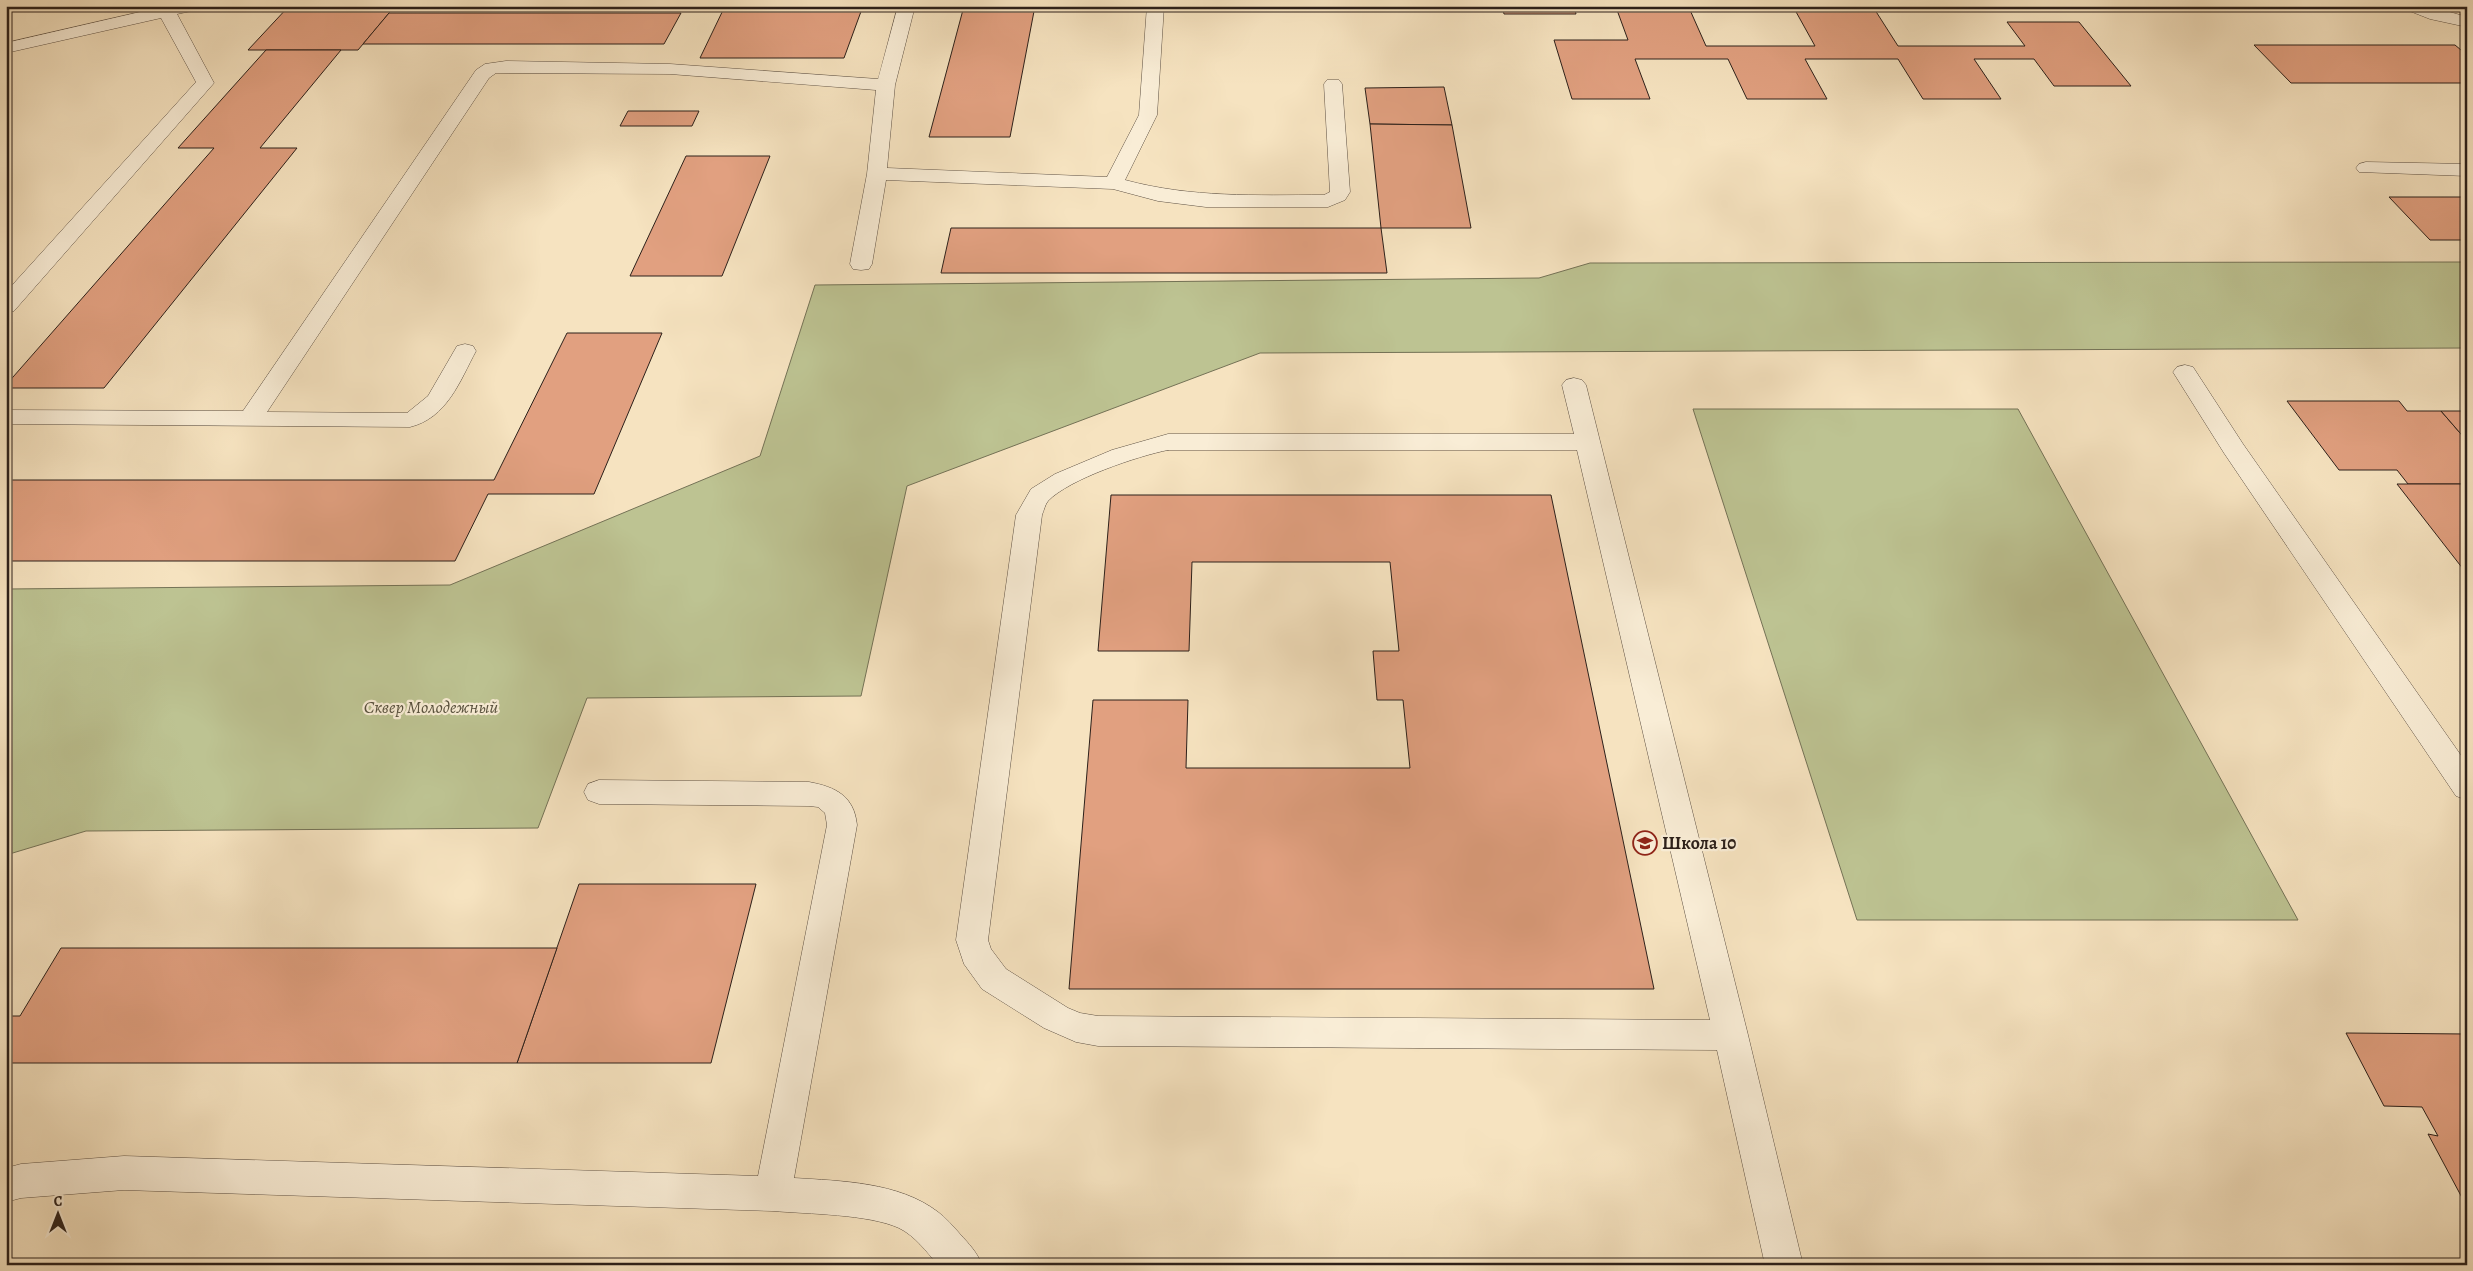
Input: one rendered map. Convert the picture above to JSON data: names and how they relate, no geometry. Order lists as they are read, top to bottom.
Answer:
{
  "parks": ["Сквер Молодежный"],
  "places": {
    "school or university": ["Школа 10"]
  },
  "north": "top"
}
